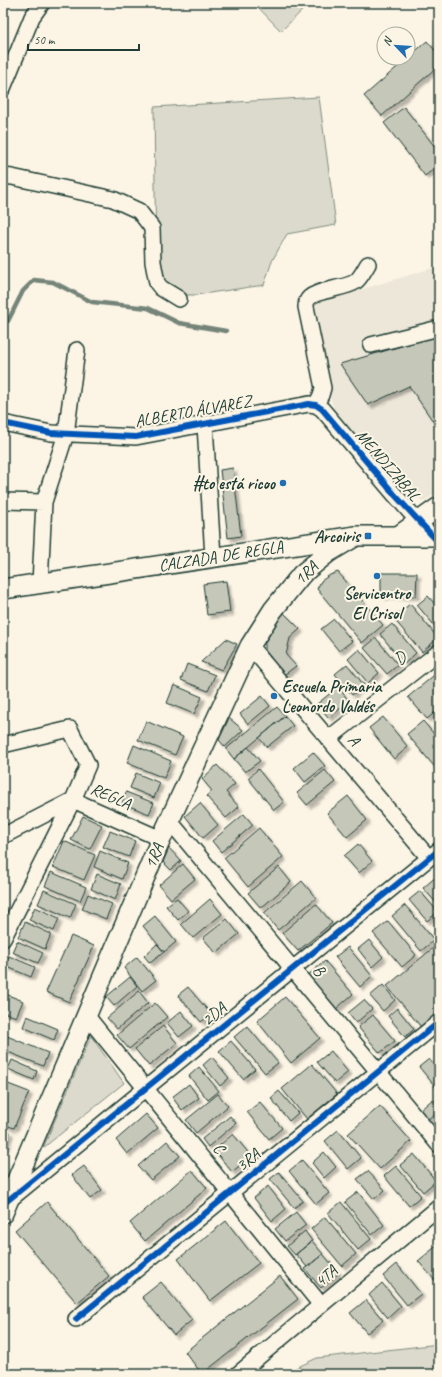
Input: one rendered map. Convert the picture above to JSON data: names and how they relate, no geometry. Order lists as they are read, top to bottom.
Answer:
{
  "streets": {
    "main road": ["CALZADA DE REGLA", "1RA"],
    "street": [
      "ALBERTO ÁLVAREZ",
      "MENDIZABAL",
      "D",
      "A",
      "REGLA",
      "B",
      "2DA",
      "C",
      "3RA",
      "4TA"
    ]
  },
  "crossings": [
    ["ALBERTO ÁLVAREZ", "MENDIZABAL"],
    ["MENDIZABAL", "CALZADA DE REGLA"],
    ["CALZADA DE REGLA", "1RA"],
    ["1RA", "A"],
    ["1RA", "REGLA"],
    ["1RA", "B"],
    ["1RA", "2DA"],
    ["1RA", "C"],
    ["D", "A"],
    ["A", "2DA"],
    ["B", "2DA"],
    ["B", "3RA"],
    ["2DA", "C"],
    ["C", "3RA"],
    ["C", "4TA"]
  ],
  "places": {
    "other": ["#to está ricoo", "Servicentro El Crisol", "Escuela Primaria Leonordo Valdés"],
    "transit": ["Arcoiris"]
  },
  "scale_bar": "50 m",
  "north": "top left"
}
